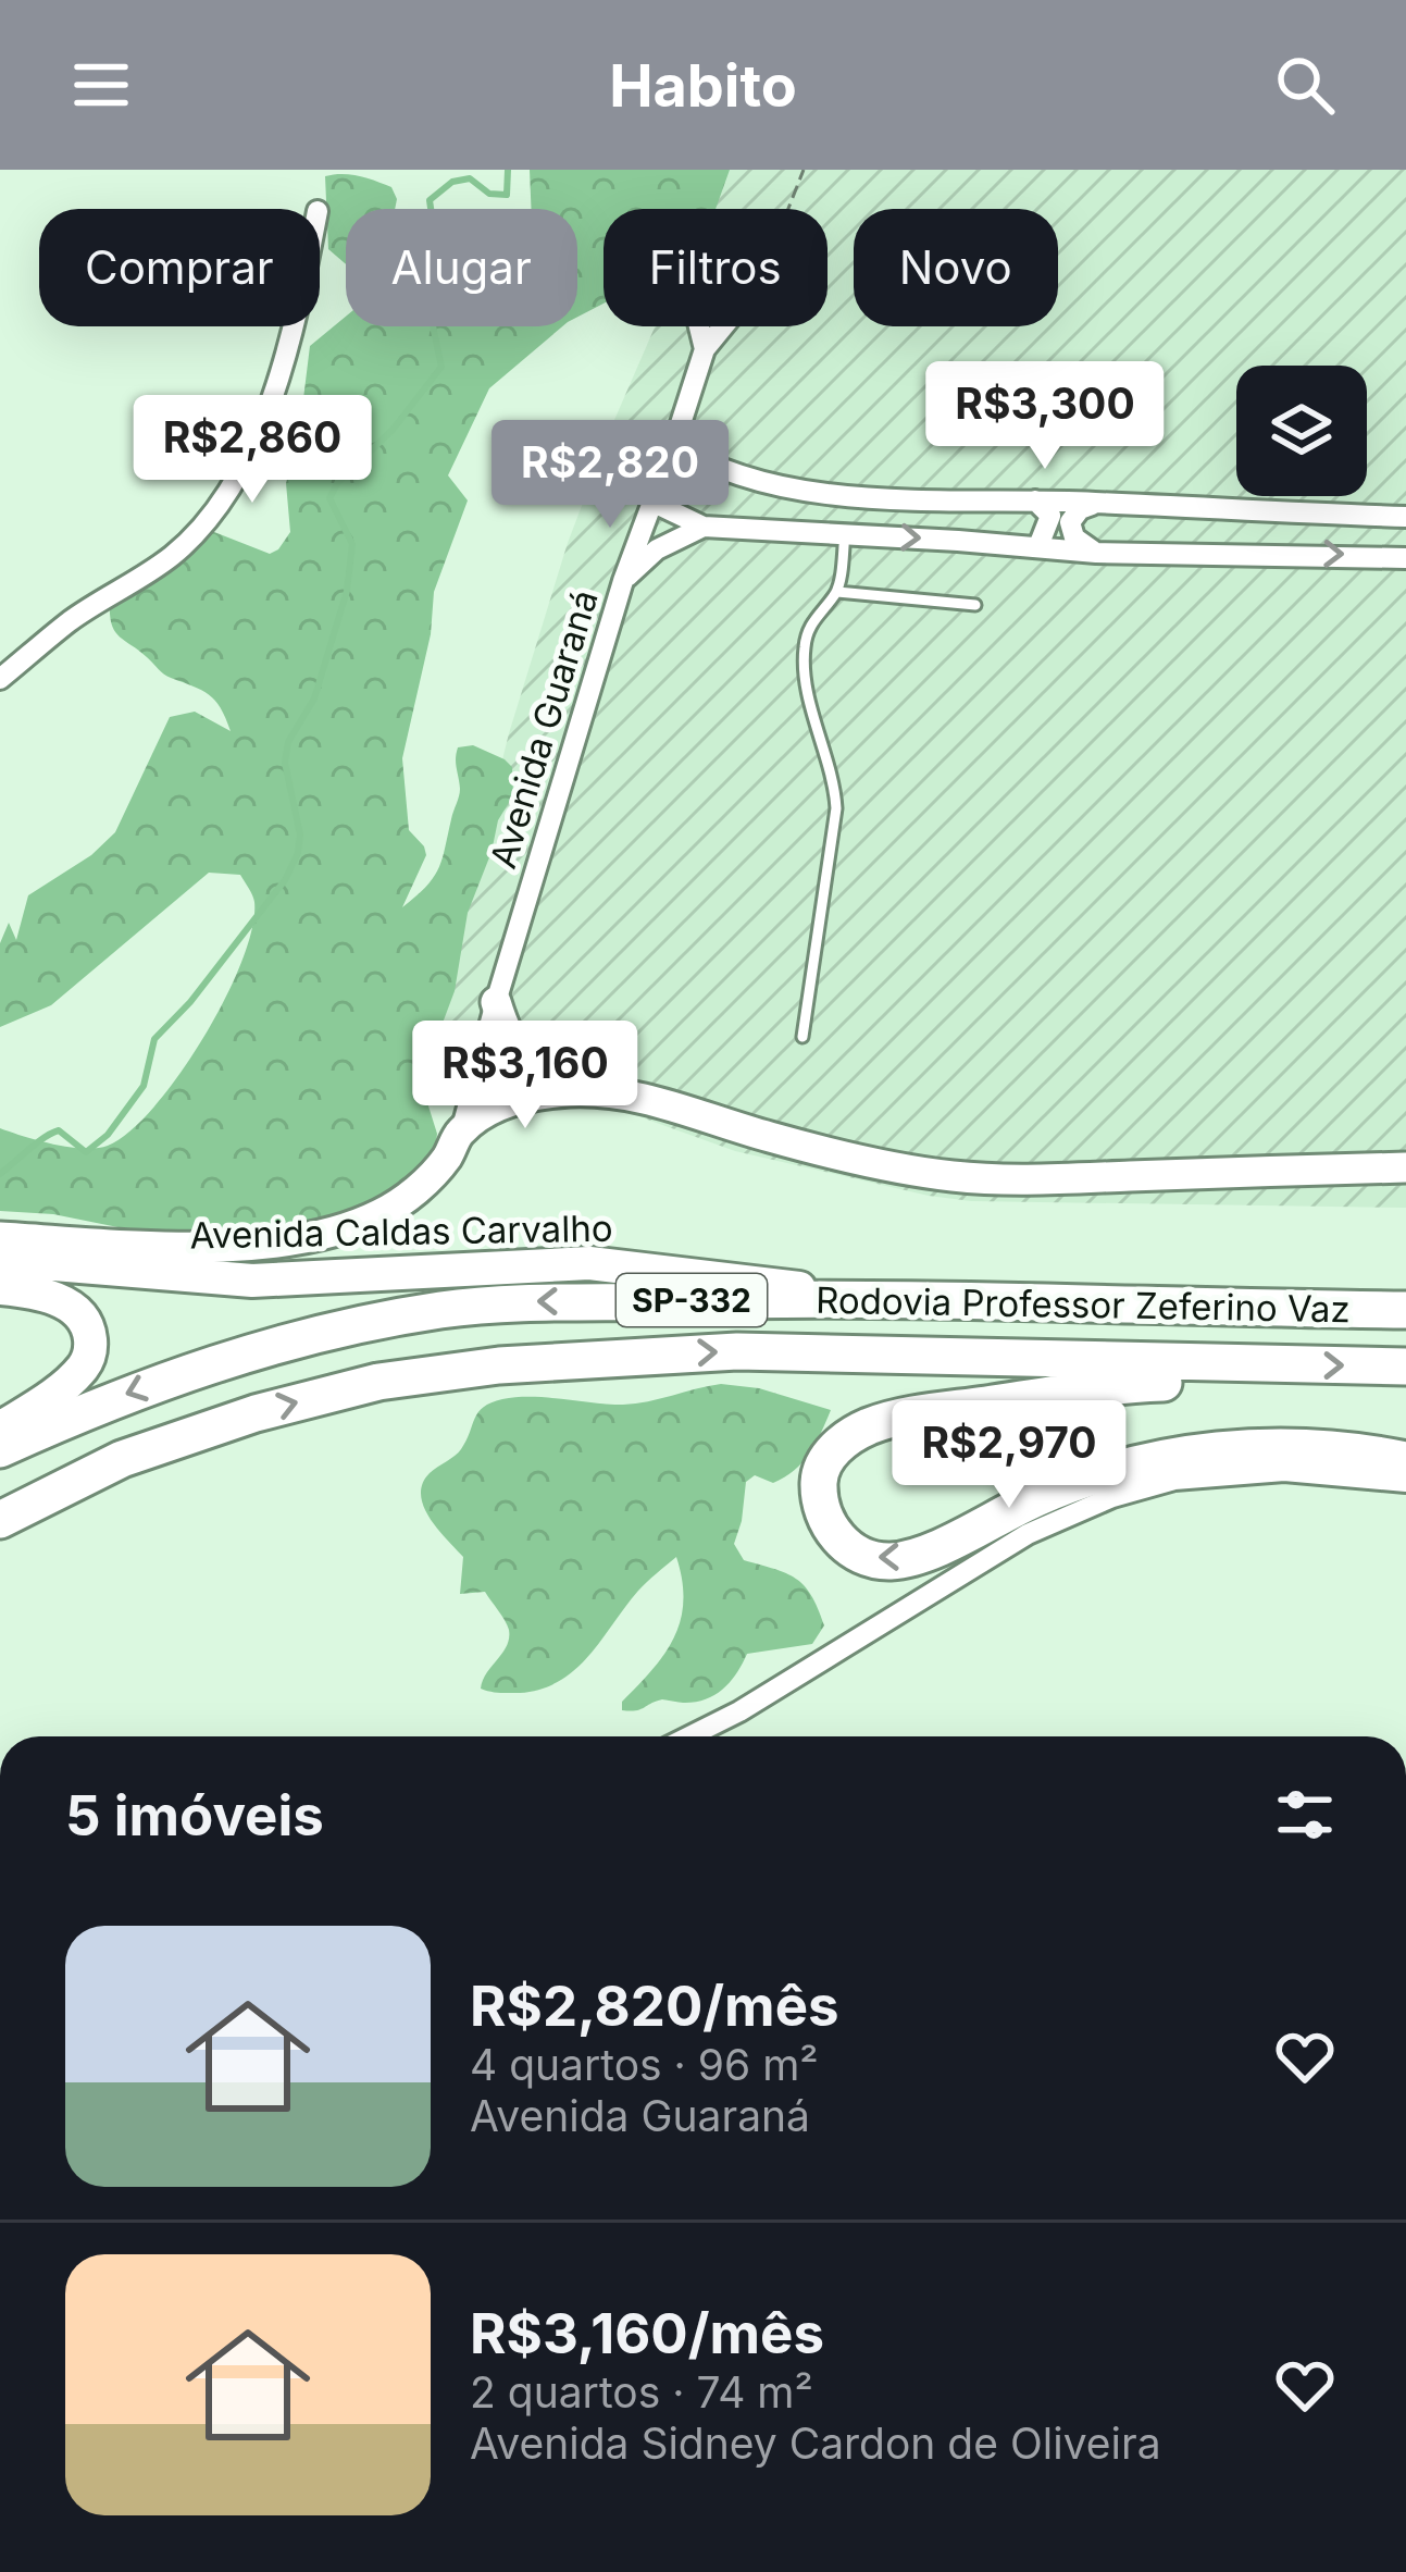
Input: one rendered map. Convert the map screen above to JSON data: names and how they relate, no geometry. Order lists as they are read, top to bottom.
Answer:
{
  "streets": {
    "highway": ["SP-332", "Rodovia Professor Zeferino Vaz"],
    "main road": ["Avenida Caldas Carvalho"],
    "street": ["Avenida Guaraná"]
  },
  "crossings": [
    ["Avenida Guaraná", "Avenida Caldas Carvalho"],
    ["Avenida Caldas Carvalho", "Rodovia Professor Zeferino Vaz"]
  ],
  "page": {
    "header": "Habito",
    "chip": [
      "Comprar",
      "Alugar",
      "Filtros",
      "Novo"
    ],
    "price": [
      "R$3,300",
      "R$2,860",
      "R$2,820",
      "R$3,160",
      "R$2,970"
    ],
    "heading": "5 imóveis",
    "list": [
      {
        "name": "R$2,820/mês",
        "note": "4 quartos · 96 m² · Avenida Guaraná"
      },
      {
        "name": "R$3,160/mês",
        "note": "2 quartos · 74 m² · Avenida Sidney Cardon de Oliveira"
      }
    ]
  }
}
